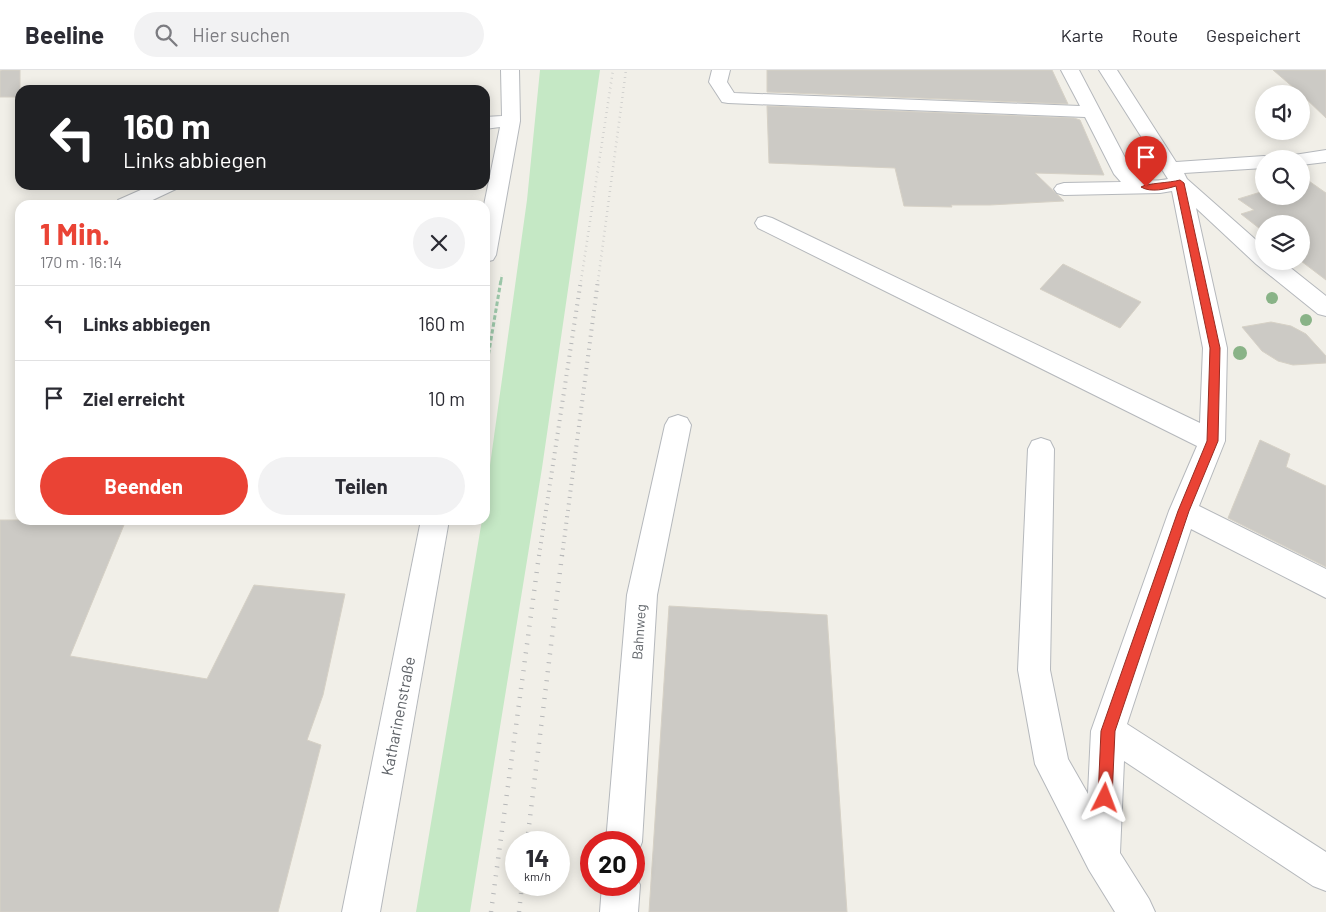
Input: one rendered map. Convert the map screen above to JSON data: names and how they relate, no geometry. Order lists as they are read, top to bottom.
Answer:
{
  "streets": {
    "street": ["Bahnweg", "Katharinenstraße"]
  },
  "page": {
    "header": "Beeline",
    "search": "Hier suchen",
    "nav": ["Karte", "Route", "Gespeichert"],
    "turn": ["160 m", "Links abbiegen"],
    "heading": ["1 Min.", "170 m · 16:14"],
    "list": [
      {
        "name": "Links abbiegen",
        "value": "160 m"
      },
      {
        "name": "Ziel erreicht",
        "value": "10 m"
      }
    ],
    "buttons": ["Beenden", "Teilen"],
    "speed": "14 km/h",
    "limit": "20"
  }
}
